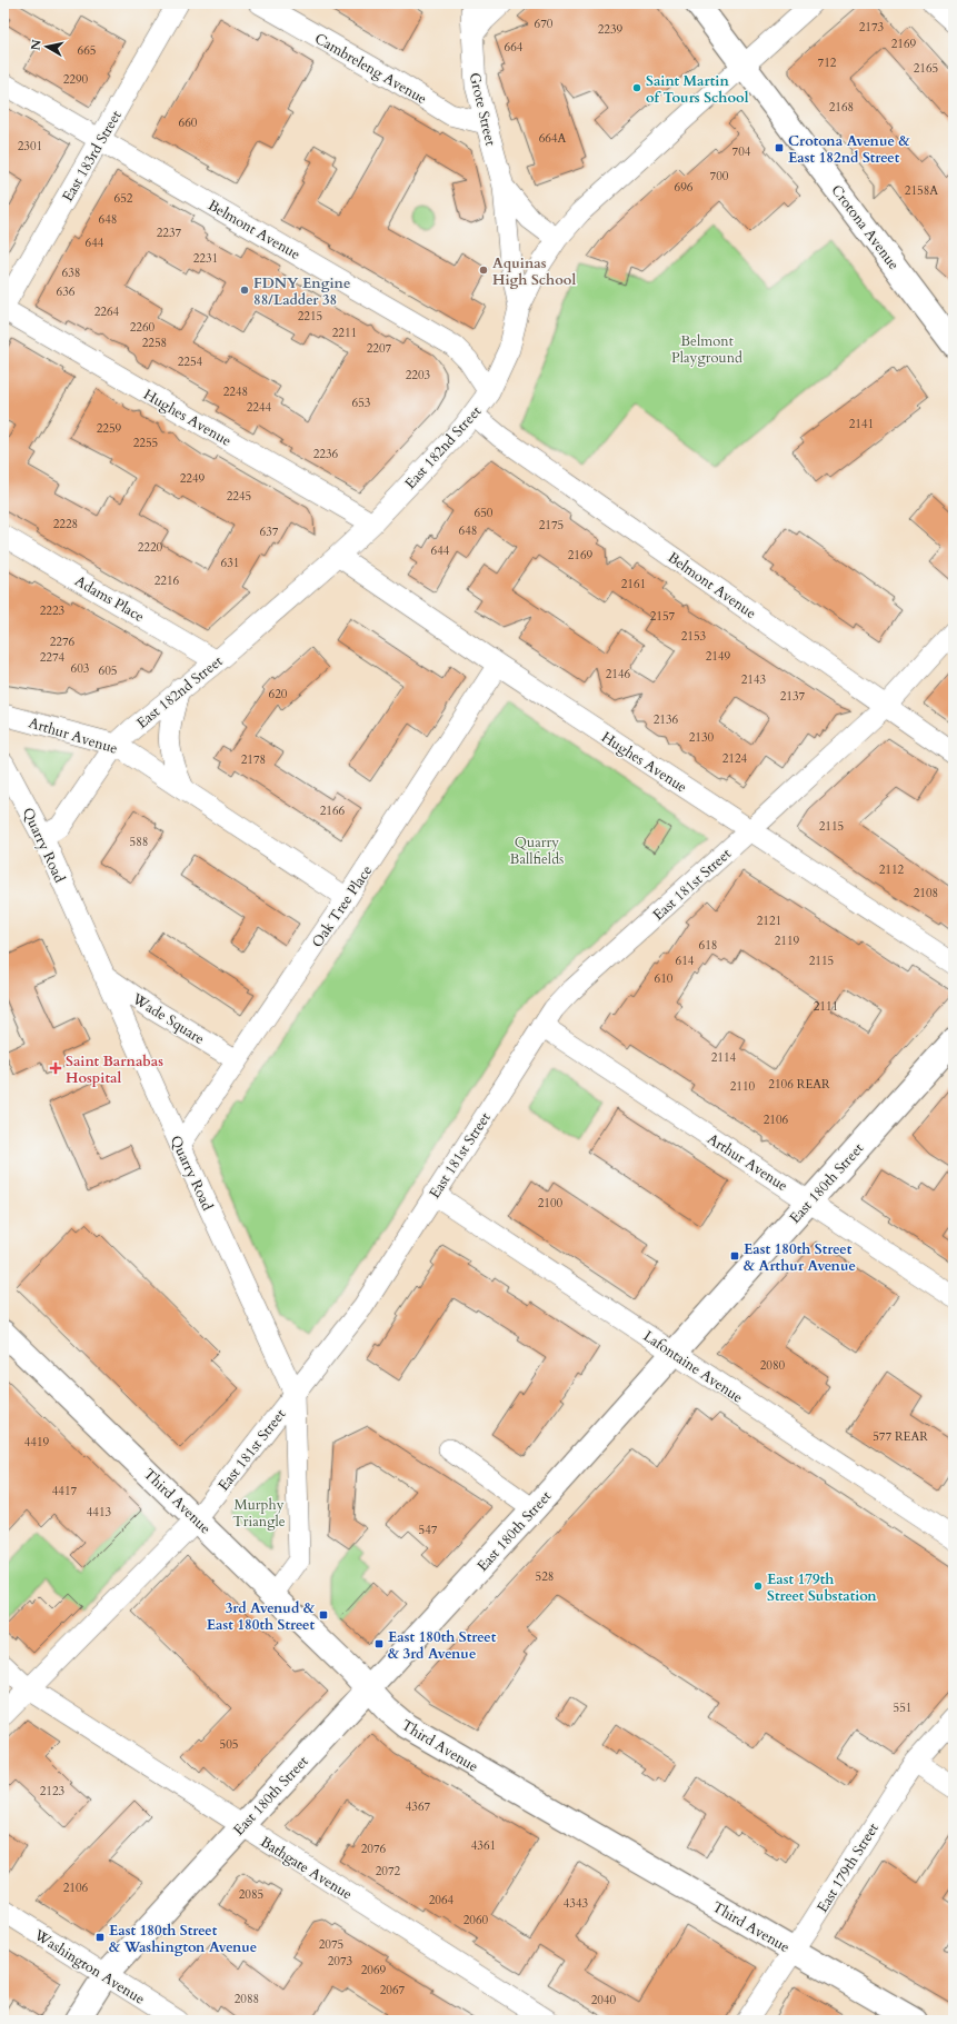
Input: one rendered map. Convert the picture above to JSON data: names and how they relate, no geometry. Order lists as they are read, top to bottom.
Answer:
{
  "streets": {
    "main road": ["Crotona Avenue", "East 180th Street", "Third Avenue"],
    "street": [
      "Cambreleng Avenue",
      "Grote Street",
      "East 183rd Street",
      "Belmont Avenue",
      "Hughes Avenue",
      "East 182nd Street",
      "Adams Place",
      "Arthur Avenue",
      "Quarry Road",
      "East 181st Street",
      "Oak Tree Place",
      "Wade Square",
      "Lafontaine Avenue",
      "Bathgate Avenue",
      "East 179th Street",
      "Washington Avenue"
    ]
  },
  "crossings": [
    ["Cambreleng Avenue", "Grote Street"],
    ["Grote Street", "East 182nd Street"],
    ["East 183rd Street", "Belmont Avenue"],
    ["East 183rd Street", "Hughes Avenue"],
    ["Crotona Avenue", "East 182nd Street"],
    ["Belmont Avenue", "East 182nd Street"],
    ["Belmont Avenue", "East 181st Street"],
    ["Hughes Avenue", "East 182nd Street"],
    ["Hughes Avenue", "East 181st Street"],
    ["Hughes Avenue", "Oak Tree Place"],
    ["East 182nd Street", "Adams Place"],
    ["East 182nd Street", "Arthur Avenue"],
    ["East 182nd Street", "Quarry Road"],
    ["Arthur Avenue", "East 181st Street"],
    ["Arthur Avenue", "Oak Tree Place"],
    ["Arthur Avenue", "East 180th Street"],
    ["Quarry Road", "East 181st Street"],
    ["Quarry Road", "Oak Tree Place"],
    ["Quarry Road", "Wade Square"],
    ["Quarry Road", "Third Avenue"],
    ["East 181st Street", "Lafontaine Avenue"],
    ["East 181st Street", "Third Avenue"],
    ["East 181st Street", "Bathgate Avenue"],
    ["Oak Tree Place", "Wade Square"],
    ["East 180th Street", "Lafontaine Avenue"],
    ["East 180th Street", "Third Avenue"],
    ["East 180th Street", "Bathgate Avenue"],
    ["East 180th Street", "Washington Avenue"],
    ["Third Avenue", "East 179th Street"]
  ],
  "parks": ["Belmont Playground", "Quarry Ballfields", "Murphy Triangle"],
  "places": {
    "other": [
      "Saint Martin of Tours School",
      "Aquinas High School",
      "FDNY Engine 88/Ladder 38",
      "East 179th Street Substation"
    ],
    "transit": [
      "Crotona Avenue & East 182nd Street",
      "East 180th Street & Arthur Avenue",
      "3rd Avenud & East 180th Street",
      "East 180th Street & 3rd Avenue",
      "East 180th Street & Washington Avenue"
    ],
    "health": ["Saint Barnabas Hospital"]
  },
  "house_numbers": [
    "670",
    "2173",
    "2239",
    "2169",
    "664",
    "665",
    "712",
    "2165",
    "2290",
    "2168",
    "660",
    "664A",
    "2301",
    "704",
    "700",
    "696",
    "2158A",
    "652",
    "648",
    "2237",
    "644",
    "2231",
    "638",
    "636",
    "2264",
    "2215",
    "2260",
    "2211",
    "2258",
    "2207",
    "2254",
    "2203",
    "2248",
    "653",
    "2244",
    "2141",
    "2259",
    "2255",
    "2236",
    "2249",
    "2245",
    "650",
    "2228",
    "2175",
    "648",
    "637",
    "2220",
    "644",
    "2169",
    "631",
    "2216",
    "2161",
    "2223",
    "2157",
    "2153",
    "2276",
    "2149",
    "2274",
    "603",
    "605",
    "2146",
    "2143",
    "620",
    "2137",
    "2136",
    "2130",
    "2124",
    "2178",
    "2166",
    "2115",
    "588",
    "2112",
    "2108",
    "2121",
    "2119",
    "618",
    "614",
    "2115",
    "610",
    "2111",
    "2114",
    "2106 REAR",
    "2110",
    "2106",
    "2100",
    "2080",
    "577 REAR",
    "4419",
    "4417",
    "4413",
    "547",
    "528",
    "551",
    "505",
    "2123",
    "4367",
    "4361",
    "2076",
    "2072",
    "2106",
    "2085",
    "2064",
    "4343",
    "2060",
    "2075",
    "2073",
    "2069",
    "2067",
    "2088",
    "2040"
  ],
  "north": "left"
}
